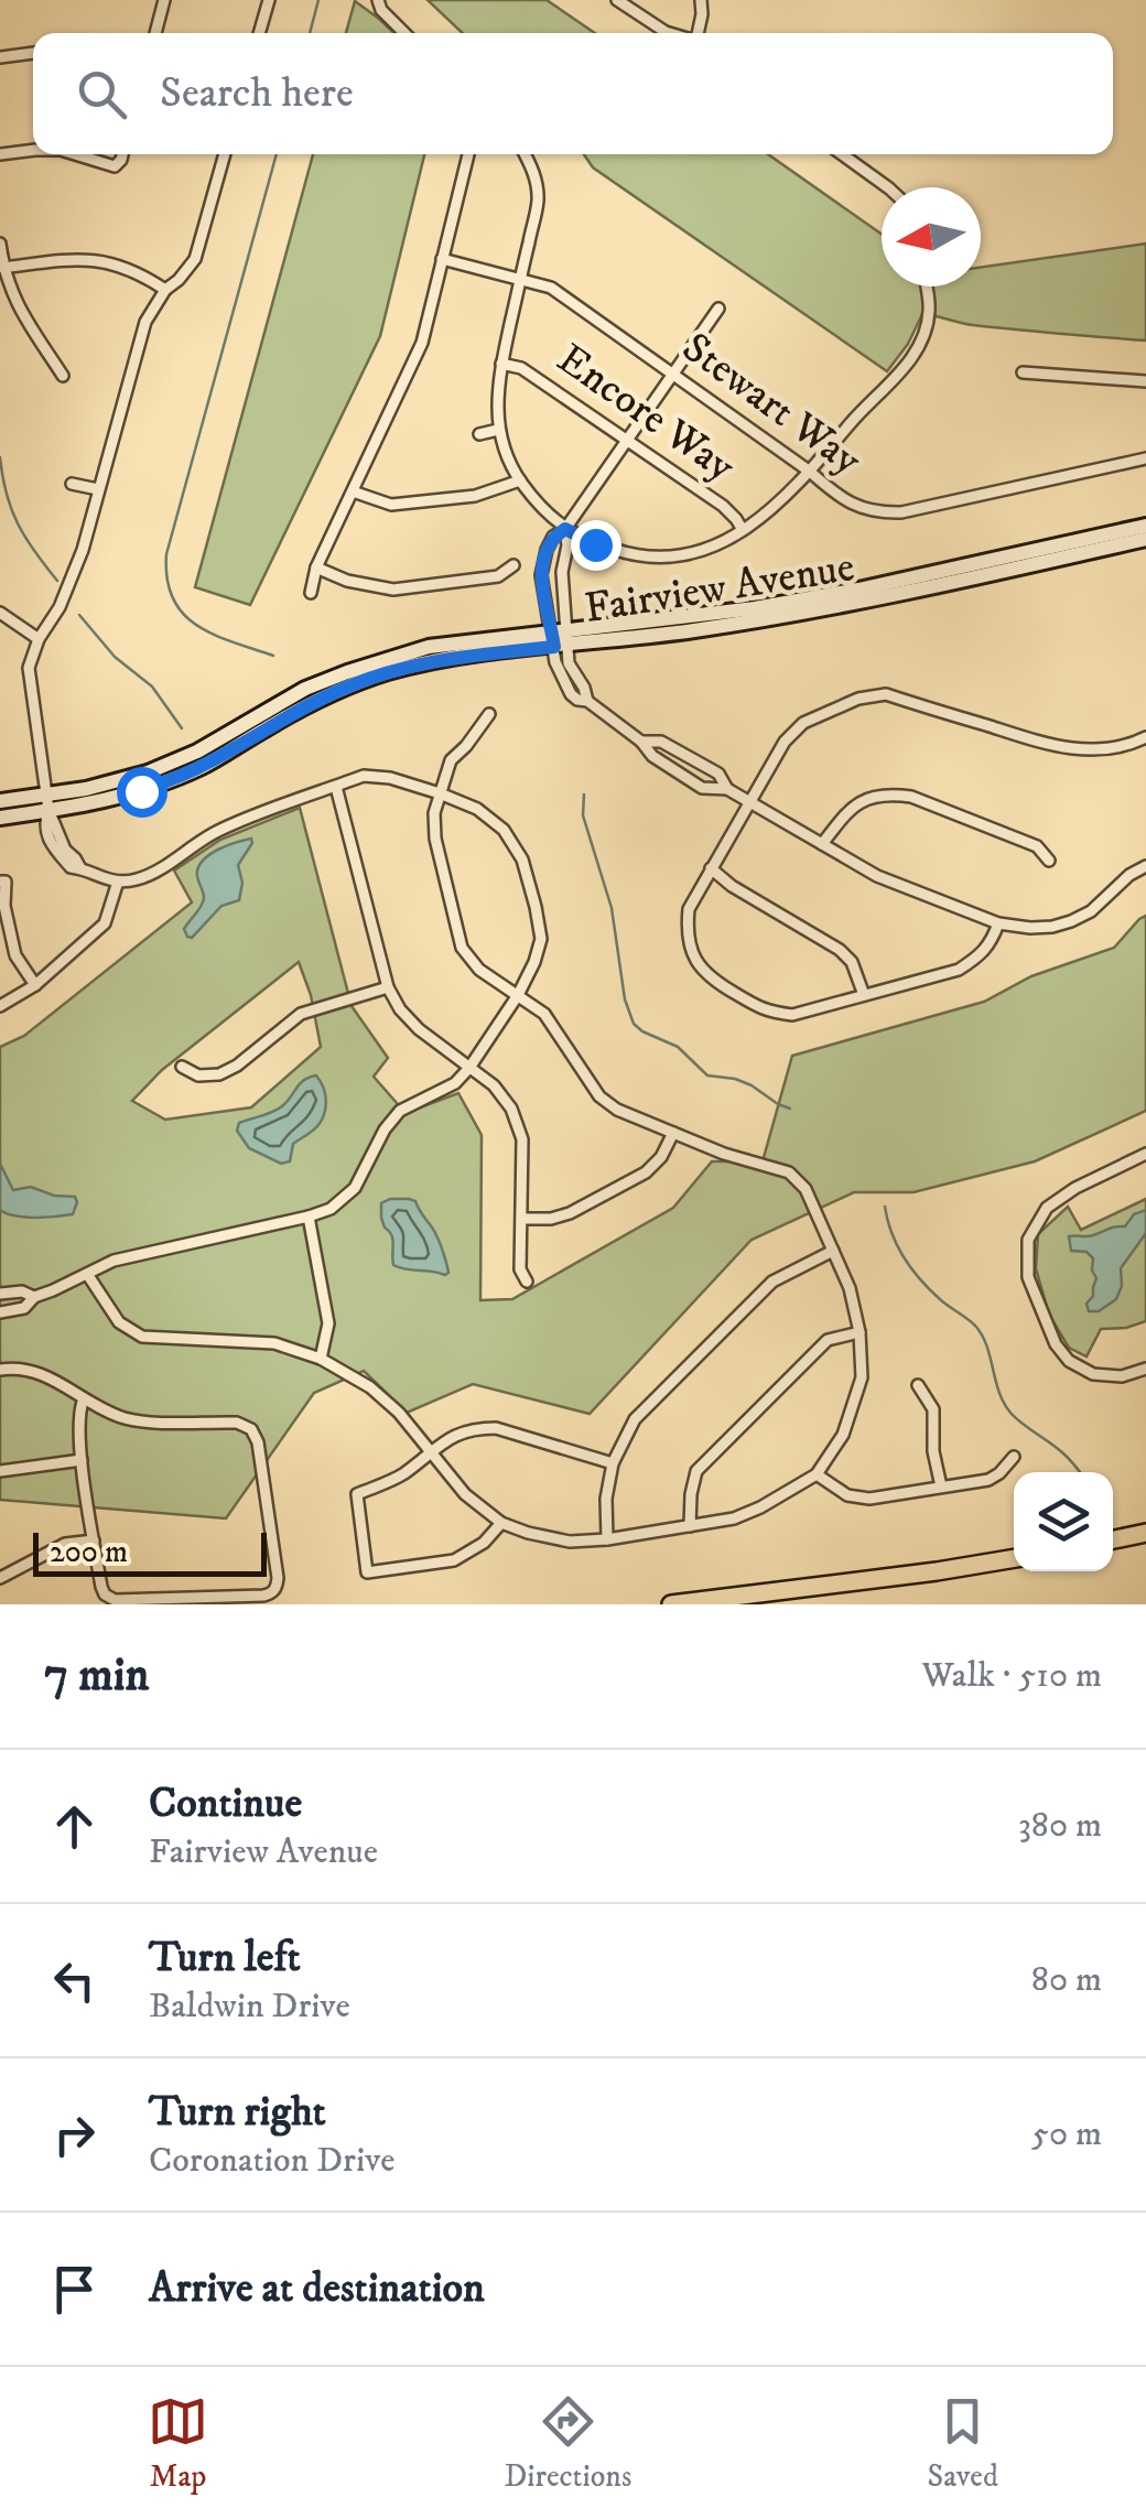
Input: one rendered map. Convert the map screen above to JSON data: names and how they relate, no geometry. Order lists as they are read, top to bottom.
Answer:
{
  "streets": {
    "street": ["Stewart Way", "Encore Way", "Fairview Avenue"]
  },
  "scale_bar": "200 m",
  "north": "left",
  "page": {
    "search": "Search here",
    "scale": "200 m",
    "heading": ["7 min", "Walk · 510 m"],
    "list": [
      ["Continue", "Fairview Avenue", "380 m"],
      ["Turn left", "Baldwin Drive", "80 m"],
      ["Turn right", "Coronation Drive", "50 m"],
      "Arrive at destination"
    ],
    "nav": ["Map", "Directions", "Saved"]
  }
}
